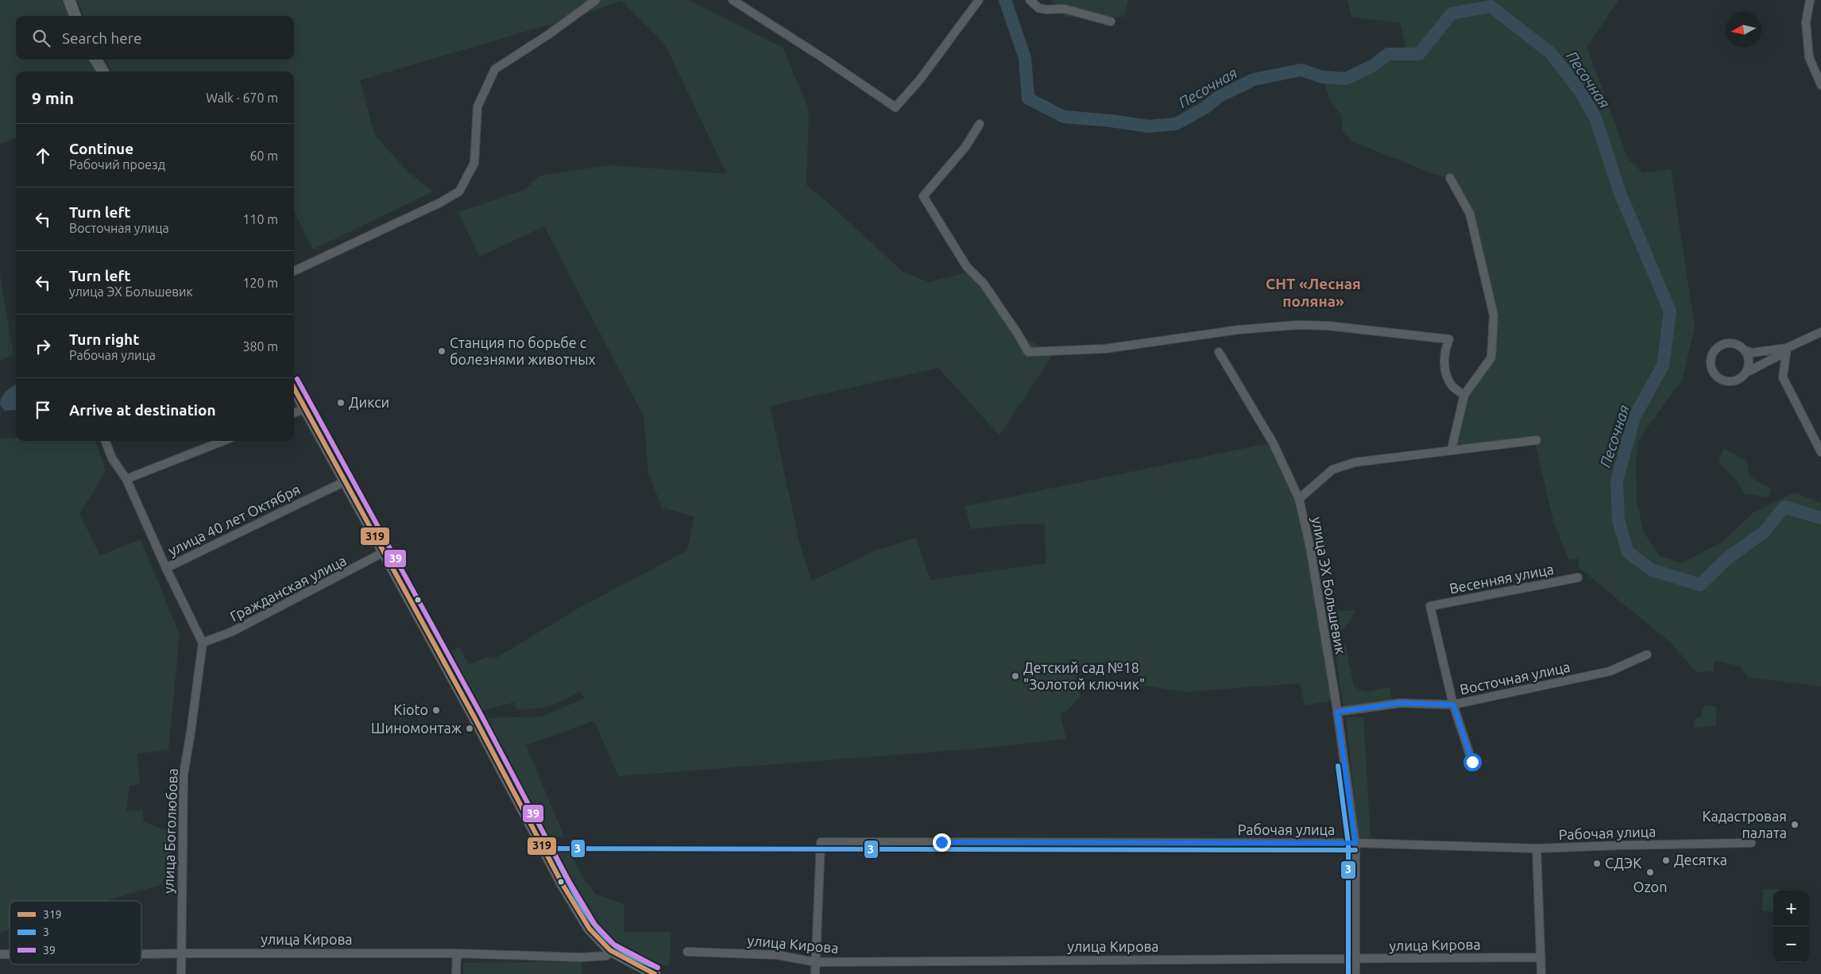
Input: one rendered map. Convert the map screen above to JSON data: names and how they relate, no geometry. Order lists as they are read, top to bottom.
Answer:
{
  "streets": {
    "street": [
      "улица 40 лет Октября",
      "Весенняя улица",
      "улица ЭХ Большевик",
      "Гражданская улица",
      "Восточная улица",
      "Рабочая улица",
      "улица Боголюбова",
      "улица Кирова"
    ]
  },
  "crossings": [
    ["улица 40 лет Октября", "Гражданская улица"],
    ["улица 40 лет Октября", "улица Боголюбова"],
    ["Весенняя улица", "Восточная улица"],
    ["улица ЭХ Большевик", "Восточная улица"],
    ["улица ЭХ Большевик", "Рабочая улица"],
    ["улица ЭХ Большевик", "улица Кирова"],
    ["Гражданская улица", "улица Боголюбова"],
    ["Рабочая улица", "улица Кирова"],
    ["улица Боголюбова", "улица Кирова"]
  ],
  "districts": ["СНТ «Лесная поляна»"],
  "water": ["Песочная"],
  "places": [
    "Станция по борьбе с болезнями животных",
    "Дикси",
    "Детский сад №18 \"Золотой ключик\"",
    "Kioto",
    "Шиномонтаж",
    "Кадастровая палата",
    "Десятка",
    "СДЭК",
    "Ozon"
  ],
  "lines": ["transit line 39", "transit line 319", "transit line 3"],
  "legend": ["319", "3", "39"],
  "north": "left",
  "page": {
    "search": "Search here",
    "heading": ["9 min", "Walk · 670 m"],
    "list": [
      ["Continue", "Рабочий проезд", "60 m"],
      ["Turn left", "Восточная улица", "110 m"],
      ["Turn left", "улица ЭХ Большевик", "120 m"],
      ["Turn right", "Рабочая улица", "380 m"],
      "Arrive at destination"
    ],
    "map_buttons": ["+", "−"]
  }
}
